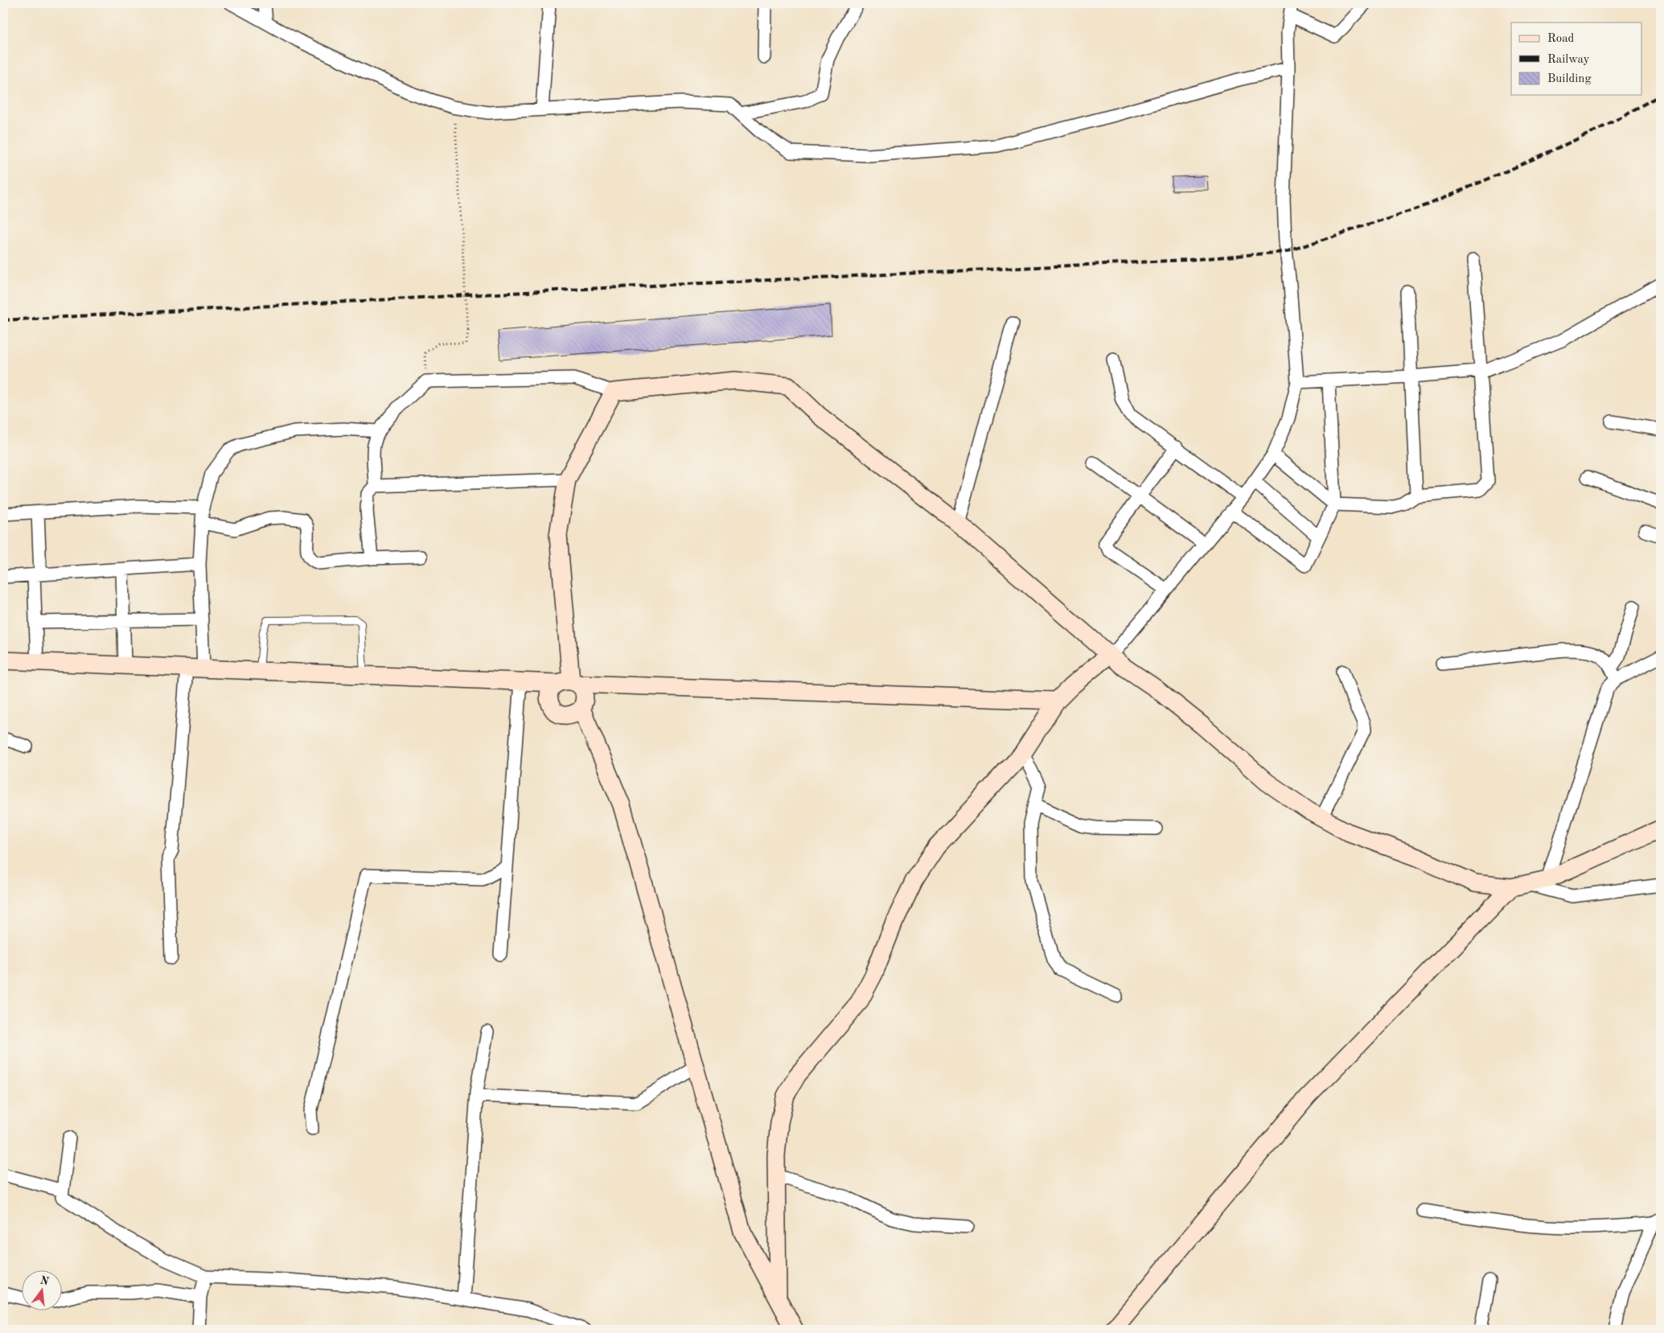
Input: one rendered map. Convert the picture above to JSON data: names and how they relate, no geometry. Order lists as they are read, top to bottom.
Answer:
{
  "legend": ["Road", "Railway", "Building"],
  "north": "top"
}
